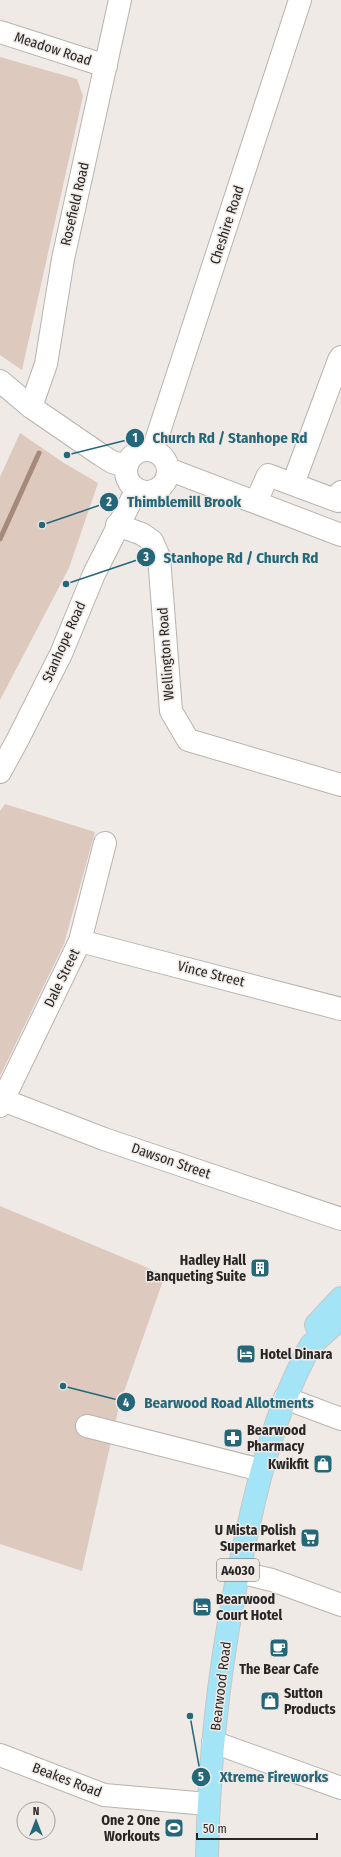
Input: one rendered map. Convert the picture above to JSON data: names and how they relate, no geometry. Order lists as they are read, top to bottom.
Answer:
{
  "streets": {
    "main road": ["A4030", "Bearwood Road"],
    "street": [
      "Meadow Road",
      "Rosefield Road",
      "Cheshire Road",
      "Stanhope Road",
      "Wellington Road",
      "Vince Street",
      "Dale Street",
      "Dawson Street",
      "Beakes Road"
    ]
  },
  "crossings": [
    ["Meadow Road", "Rosefield Road"],
    ["Cheshire Road", "Stanhope Road"],
    ["Stanhope Road", "Wellington Road"],
    ["Vince Street", "Dale Street"],
    ["Dale Street", "Dawson Street"],
    ["Bearwood Road", "Beakes Road"]
  ],
  "places": {
    "other": [
      "Church Rd / Stanhope Rd",
      "Thimblemill Brook",
      "Stanhope Rd / Church Rd",
      "Bearwood Road Allotments",
      "Xtreme Fireworks"
    ],
    "building": ["Hadley Hall Banqueting Suite"],
    "hotel": ["Hotel Dinara", "Bearwood Court Hotel"],
    "pharmacy": ["Bearwood Pharmacy"],
    "shop": ["Kwikfit", "Sutton Products"],
    "supermarket": ["U Mista Polish Supermarket"],
    "cafe": ["The Bear Cafe"],
    "sports": ["One 2 One Workouts"]
  },
  "scale_bar": "50 m",
  "north": "top"
}
